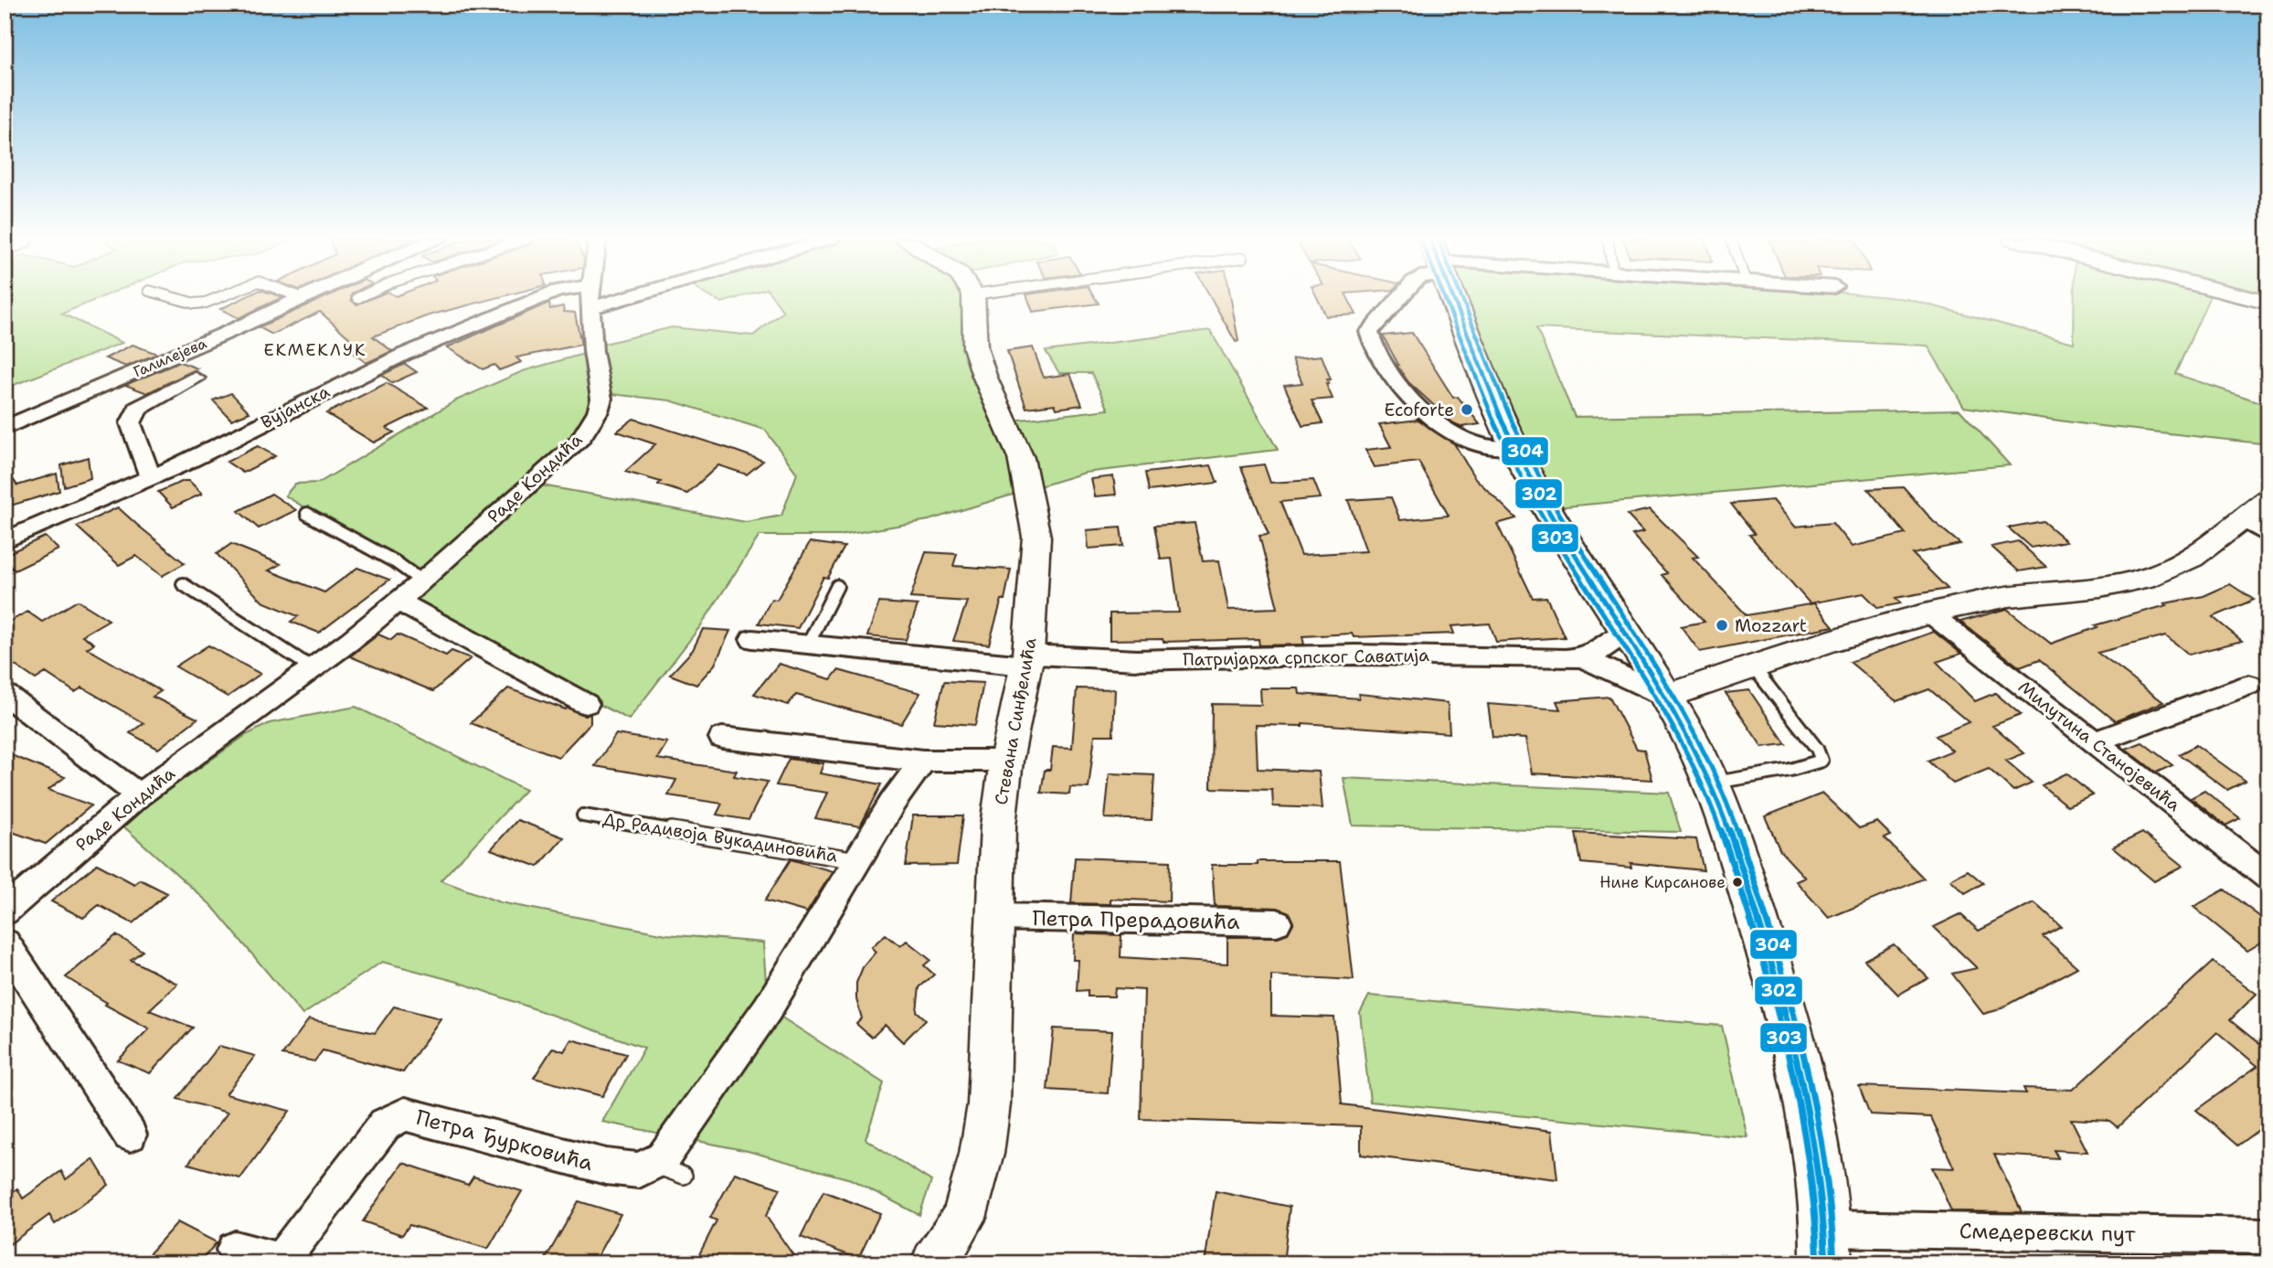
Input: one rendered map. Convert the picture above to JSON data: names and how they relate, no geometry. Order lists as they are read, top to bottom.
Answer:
{
  "streets": {
    "main road": ["Смедеревски пут"],
    "street": [
      "Галилејева",
      "Вујанска",
      "Раде Кондића",
      "Патријарха српског Саватија",
      "Стевана Синђелића",
      "Милутина Станојевића",
      "Петра Прерадовића",
      "Петра Ђурковића"
    ],
    "lane": ["Др Радивоја Вукадиновића"]
  },
  "crossings": [
    ["Патријарха српског Саватија", "Стевана Синђелића"],
    ["Патријарха српског Саватија", "Смедеревски пут"],
    ["Стевана Синђелића", "Петра Прерадовића"]
  ],
  "districts": ["ЕКМЕКЛУК"],
  "places": ["Ecoforte", "Mozzart", "Нине Кирсанове"],
  "lines": ["transit line 302", "transit line 303", "transit line 304"]
}
